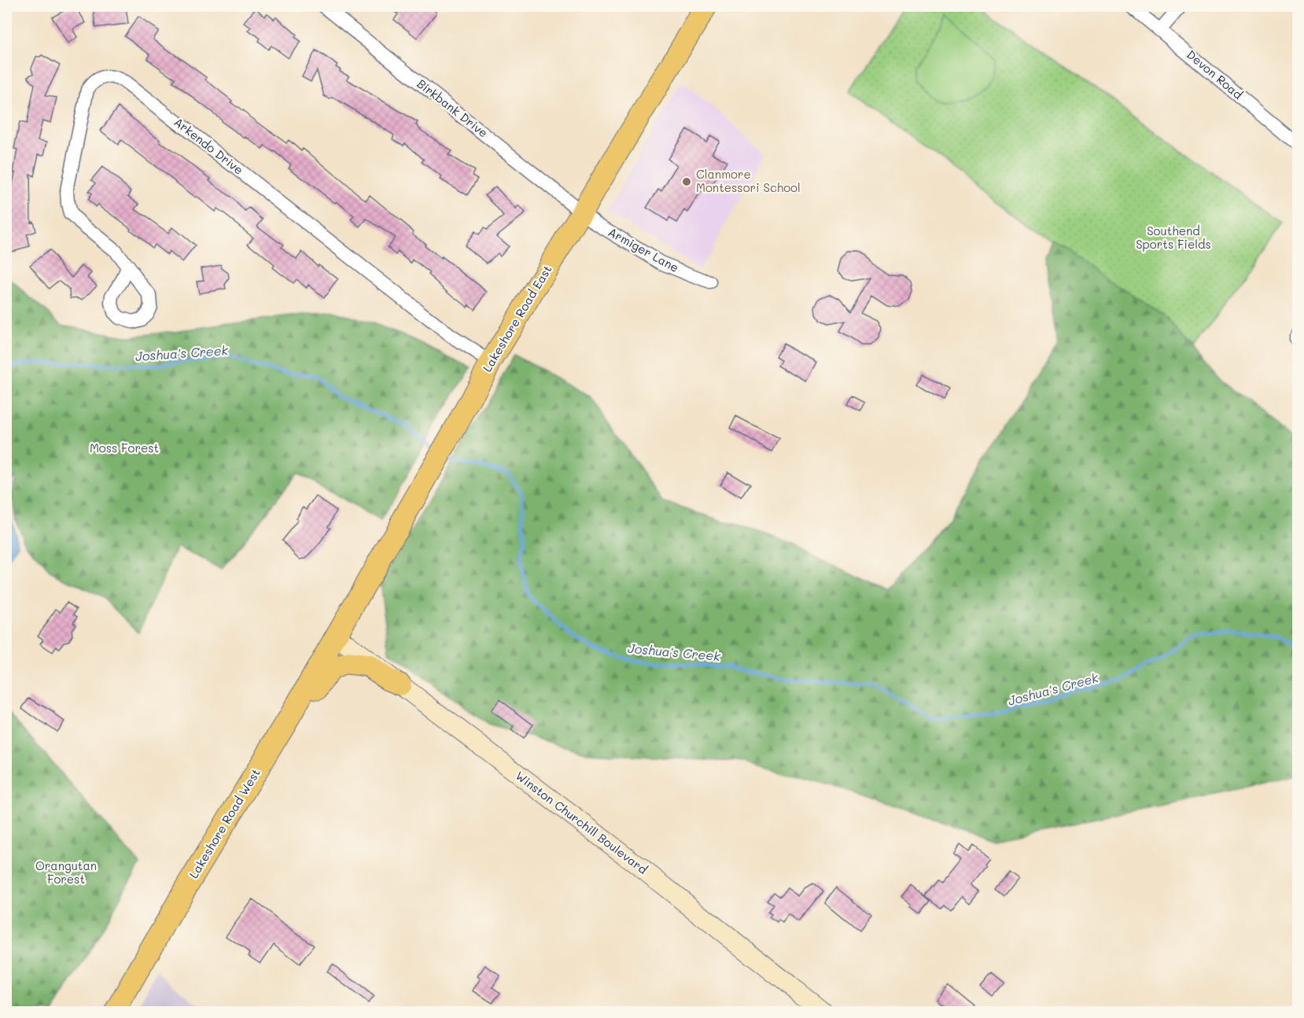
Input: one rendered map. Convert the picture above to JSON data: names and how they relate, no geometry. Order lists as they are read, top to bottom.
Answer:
{
  "streets": {
    "main road": ["Lakeshore Road East", "Winston Churchill Boulevard", "Lakeshore Road West"],
    "street": [
      "Devon Road",
      "Birkbank Drive",
      "Arkendo Drive",
      "Armiger Lane"
    ]
  },
  "crossings": [
    ["Birkbank Drive", "Armiger Lane"],
    ["Birkbank Drive", "Lakeshore Road East"],
    ["Arkendo Drive", "Lakeshore Road East"],
    ["Armiger Lane", "Lakeshore Road East"],
    ["Lakeshore Road East", "Winston Churchill Boulevard"],
    ["Lakeshore Road East", "Lakeshore Road West"],
    ["Winston Churchill Boulevard", "Lakeshore Road West"]
  ],
  "water": ["Joshua's Creek"],
  "parks": ["Southend Sports Fields", "Moss Forest", "Orangutan Forest"],
  "places": ["Clanmore Montessori School"]
}
